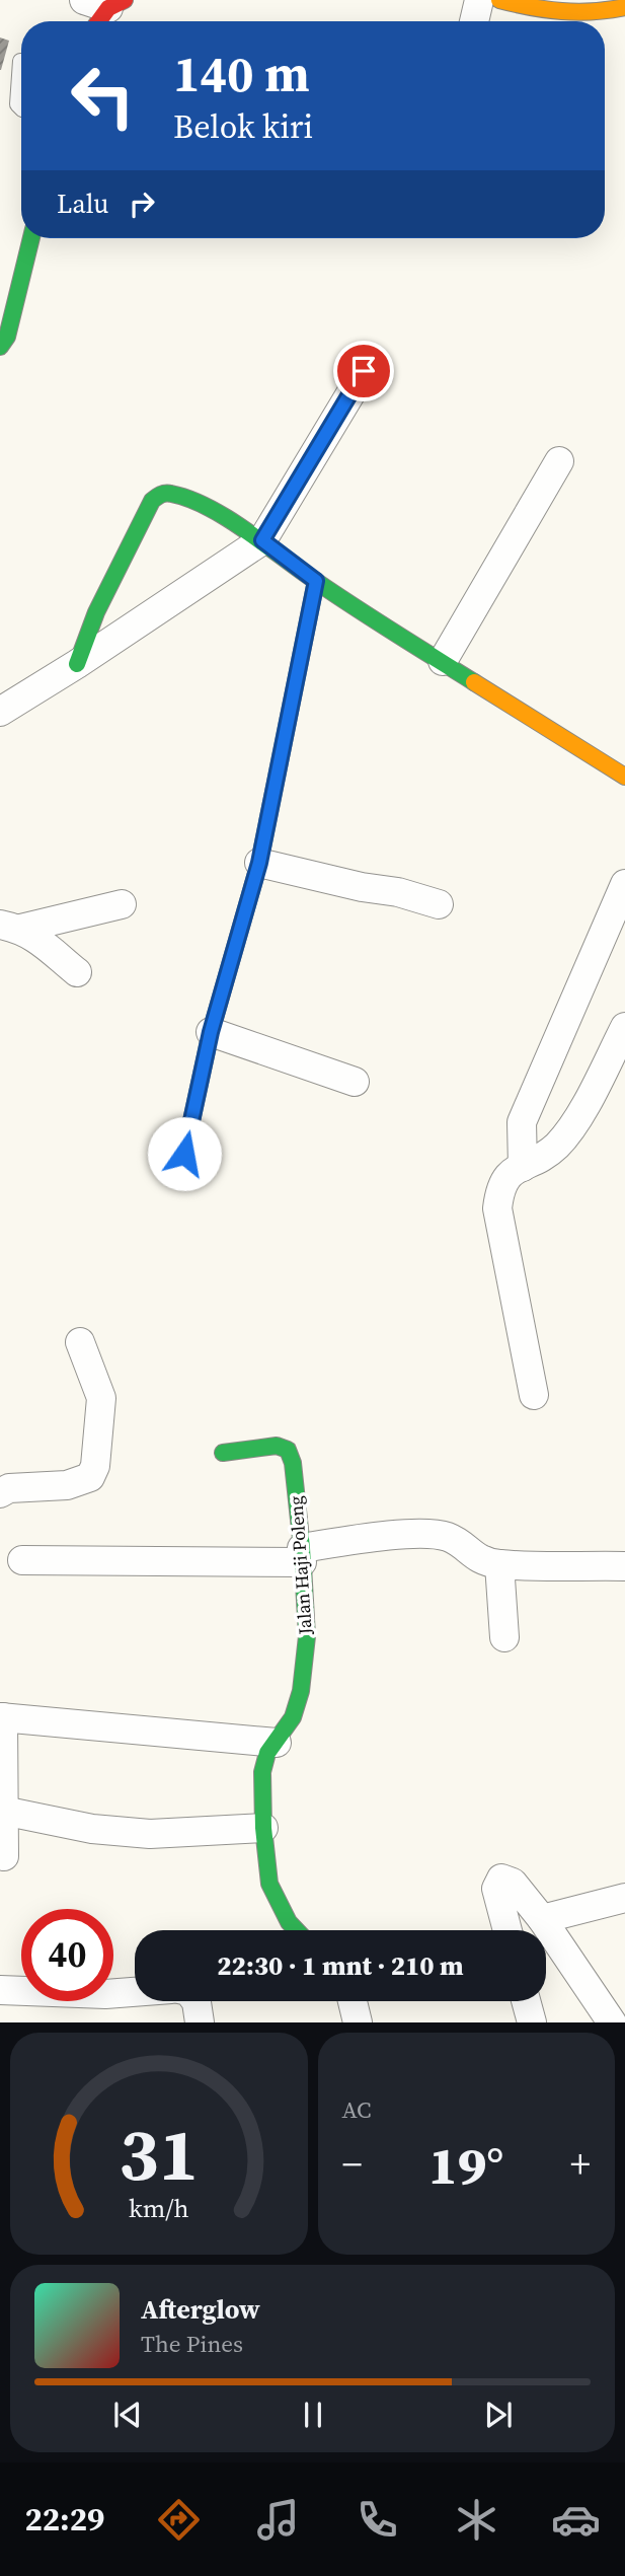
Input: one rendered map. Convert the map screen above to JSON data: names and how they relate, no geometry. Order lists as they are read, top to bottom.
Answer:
{
  "streets": {
    "street": ["Jalan Haji Poleng"]
  },
  "page": {
    "turn": ["140 m", "Belok kiri"],
    "then": "Lalu",
    "limit": "40",
    "trip": "22:30 · 1 mnt · 210 m",
    "tile": "AC",
    "heat": ["−", "19°", "+"],
    "song": ["Afterglow", "The Pines"],
    "tabs": "22:29",
    "gauge": ["31", "km/h"]
  }
}
